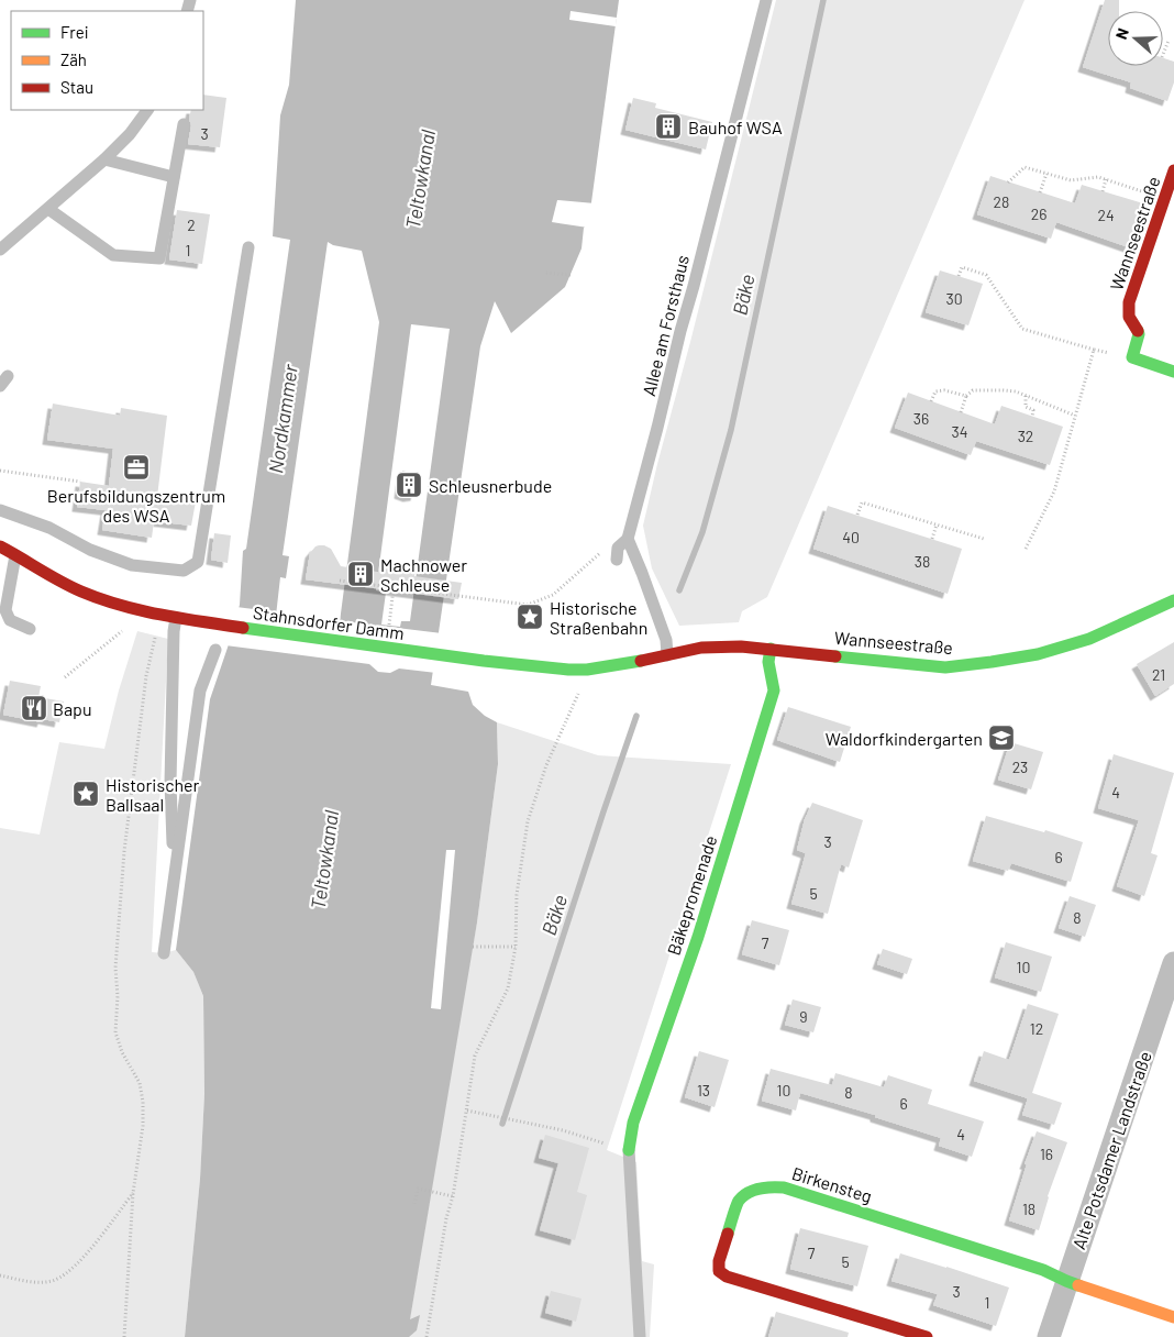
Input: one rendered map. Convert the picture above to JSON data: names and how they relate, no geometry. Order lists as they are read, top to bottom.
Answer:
{
  "streets": {
    "street": [
      "Wannseestraße",
      "Stahnsdorfer Damm",
      "Bäkepromenade",
      "Alte Potsdamer Landstraße",
      "Birkensteg"
    ],
    "lane": ["Allee am Forsthaus"]
  },
  "crossings": [
    ["Wannseestraße", "Stahnsdorfer Damm"],
    ["Wannseestraße", "Bäkepromenade"],
    ["Alte Potsdamer Landstraße", "Birkensteg"]
  ],
  "water": ["Teltowkanal", "Bäke", "Nordkammer"],
  "places": {
    "building": ["Bauhof WSA", "Schleusnerbude", "Machnower Schleuse"],
    "office": ["Berufsbildungszentrum des WSA"],
    "place": ["Historische Straßenbahn", "Historischer Ballsaal"],
    "restaurant": ["Bapu"],
    "school or university": ["Waldorfkindergarten"]
  },
  "house_numbers": [
    "3",
    "28",
    "26",
    "24",
    "2",
    "1",
    "30",
    "36",
    "34",
    "32",
    "40",
    "38",
    "21",
    "23",
    "4",
    "3",
    "6",
    "5",
    "8",
    "7",
    "10",
    "9",
    "12",
    "13",
    "10",
    "8",
    "6",
    "4",
    "16",
    "18",
    "7",
    "5",
    "3",
    "1"
  ],
  "legend": ["Frei", "Zäh", "Stau"],
  "north": "left"
}
